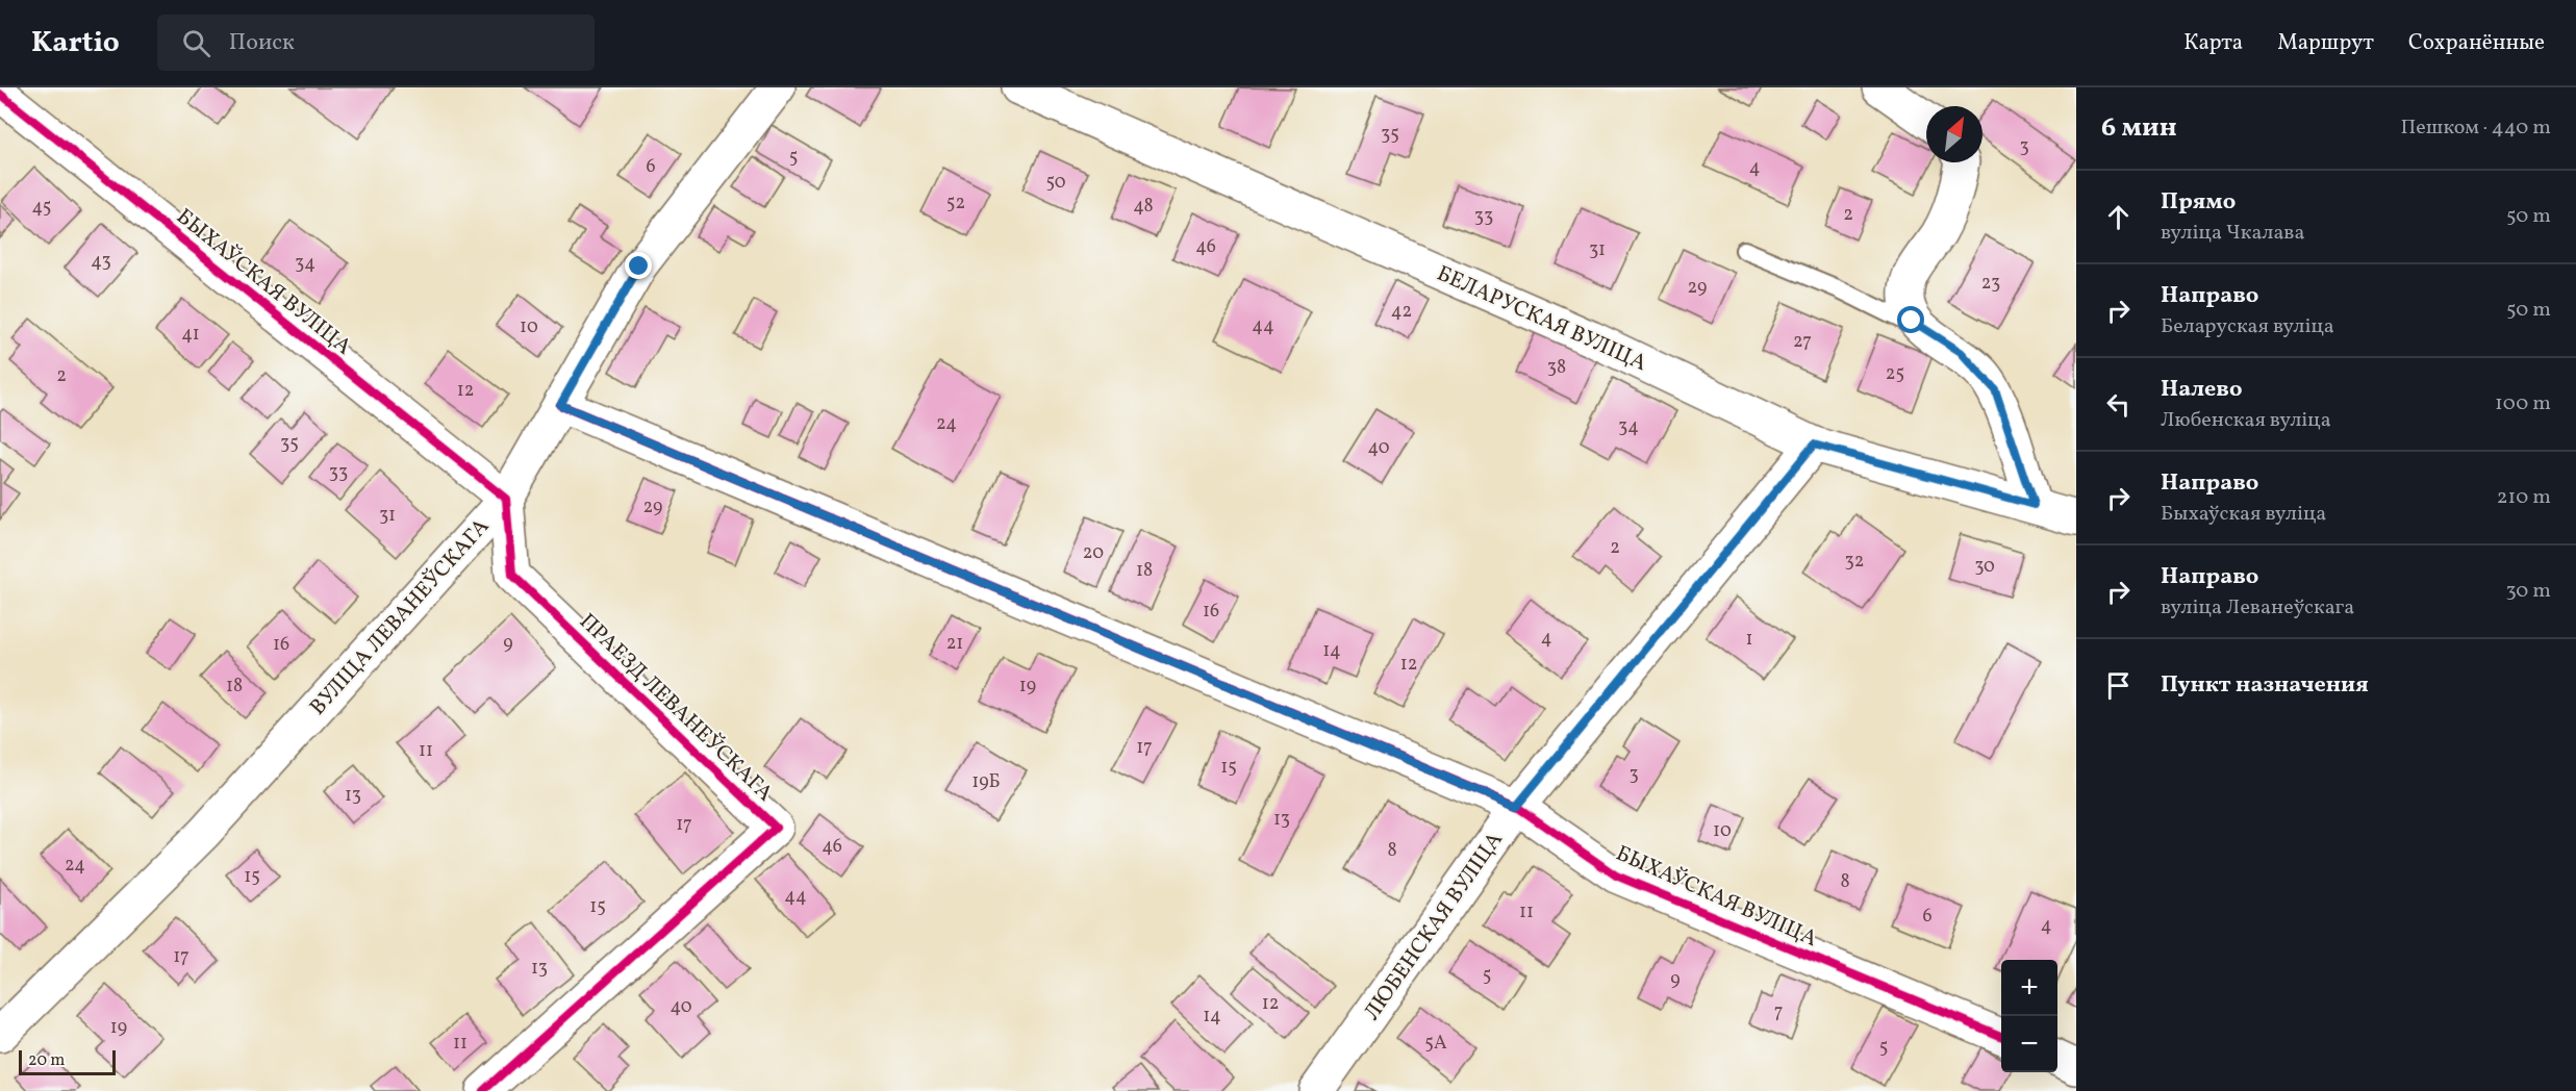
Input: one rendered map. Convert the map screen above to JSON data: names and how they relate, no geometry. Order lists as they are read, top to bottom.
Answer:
{
  "streets": {
    "street": [
      "БЫХАЎСКАЯ ВУЛІЦА",
      "БЕЛАРУСКАЯ ВУЛІЦА",
      "ВУЛІЦА ЛЕВАНЕЎСКАГА",
      "ПРАЕЗД ЛЕВАНЕЎСКАГА",
      "ЛЮБЕНСКАЯ ВУЛІЦА"
    ]
  },
  "crossings": [
    ["БЫХАЎСКАЯ ВУЛІЦА", "ВУЛІЦА ЛЕВАНЕЎСКАГА"],
    ["БЫХАЎСКАЯ ВУЛІЦА", "ПРАЕЗД ЛЕВАНЕЎСКАГА"],
    ["БЫХАЎСКАЯ ВУЛІЦА", "ЛЮБЕНСКАЯ ВУЛІЦА"],
    ["БЕЛАРУСКАЯ ВУЛІЦА", "ЛЮБЕНСКАЯ ВУЛІЦА"],
    ["ВУЛІЦА ЛЕВАНЕЎСКАГА", "ПРАЕЗД ЛЕВАНЕЎСКАГА"]
  ],
  "house_numbers": [
    "35",
    "3",
    "5",
    "6",
    "4",
    "50",
    "52",
    "48",
    "45",
    "2",
    "33",
    "46",
    "31",
    "43",
    "34",
    "23",
    "29",
    "42",
    "44",
    "10",
    "41",
    "27",
    "38",
    "25",
    "2",
    "12",
    "24",
    "34",
    "35",
    "40",
    "33",
    "29",
    "31",
    "2",
    "20",
    "32",
    "30",
    "18",
    "16",
    "4",
    "1",
    "9",
    "21",
    "16",
    "14",
    "12",
    "18",
    "19",
    "17",
    "11",
    "15",
    "3",
    "19Б",
    "13",
    "13",
    "17",
    "10",
    "46",
    "8",
    "24",
    "15",
    "8",
    "44",
    "15",
    "11",
    "6",
    "4",
    "17",
    "13",
    "5",
    "9",
    "12",
    "40",
    "7",
    "14",
    "19",
    "11",
    "5А",
    "5"
  ],
  "scale_bar": "20 m",
  "north": "top right",
  "page": {
    "header": "Kartio",
    "search": "Поиск",
    "nav": ["Карта", "Маршрут", "Сохранённые"],
    "heading": ["6 мин", "Пешком · 440 m"],
    "list": [
      ["Прямо", "вуліца Чкалава", "50 m"],
      ["Направо", "Беларуская вуліца", "50 m"],
      ["Налево", "Любенская вуліца", "100 m"],
      ["Направо", "Быхаўская вуліца", "210 m"],
      ["Направо", "вуліца Леванеўскага", "30 m"],
      "Пункт назначения"
    ],
    "map_buttons": ["+", "−"],
    "scale": "20 m"
  }
}
